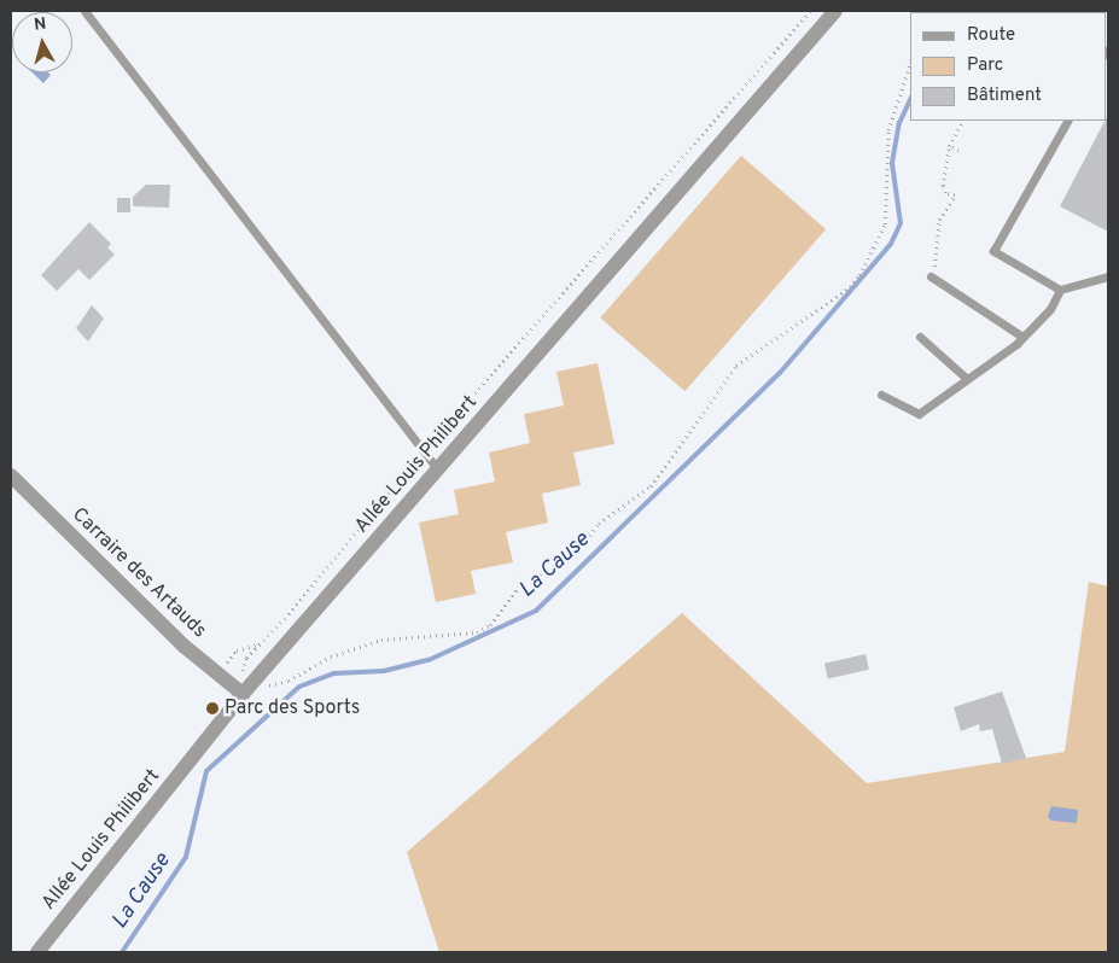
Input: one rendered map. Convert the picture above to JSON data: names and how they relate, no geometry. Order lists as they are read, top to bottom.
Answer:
{
  "streets": {
    "street": ["Allée Louis Philibert", "Carraire des Artauds"]
  },
  "crossings": [
    ["Allée Louis Philibert", "Carraire des Artauds"]
  ],
  "water": ["La Cause"],
  "places": ["Parc des Sports"],
  "legend": ["Route", "Parc", "Bâtiment"],
  "north": "top"
}
